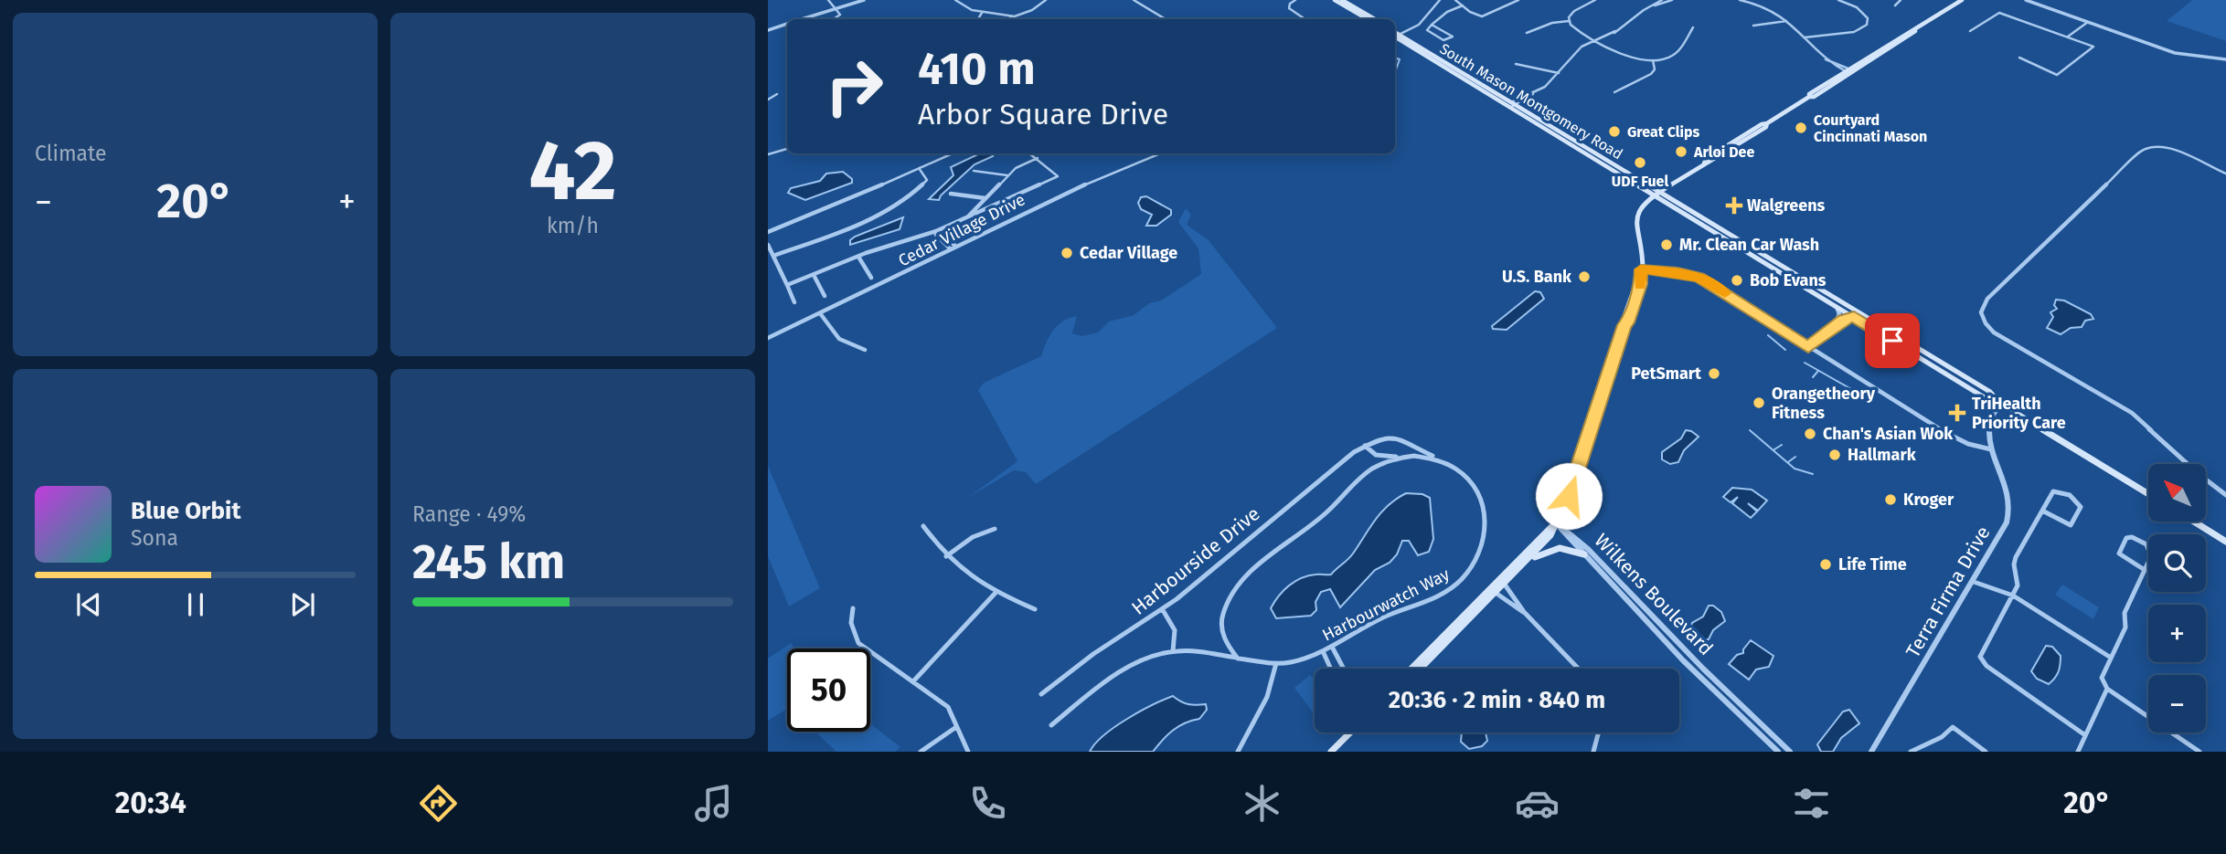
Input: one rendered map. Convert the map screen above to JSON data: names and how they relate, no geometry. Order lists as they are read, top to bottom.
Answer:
{
  "streets": {
    "main road": ["South Mason Montgomery Road"],
    "street": [
      "Cedar Village Drive",
      "Harbourside Drive",
      "Terra Firma Drive",
      "Wilkens Boulevard",
      "Harbourwatch Way"
    ]
  },
  "crossings": [
    ["Harbourside Drive", "Harbourwatch Way"]
  ],
  "places": {
    "other": [
      "Courtyard Cincinnati Mason",
      "Great Clips",
      "Arloi Dee",
      "UDF Fuel",
      "Mr. Clean Car Wash",
      "Cedar Village",
      "U.S. Bank",
      "Bob Evans",
      "PetSmart",
      "Orangetheory Fitness",
      "Chan's Asian Wok",
      "Hallmark",
      "Kroger",
      "Life Time"
    ],
    "health": ["Walgreens", "TriHealth Priority Care"]
  },
  "north": "top left",
  "page": {
    "tile": [
      "Climate",
      ["42", "km/h"],
      ["Range · 49%", "245 km"]
    ],
    "turn": ["410 m", "Arbor Square Drive"],
    "heat": ["−", "20°", "+"],
    "map_buttons": ["+", "−"],
    "song": ["Blue Orbit", "Sona"],
    "limit": "50",
    "trip": "20:36 · 2 min · 840 m",
    "tabs": ["20:34", "20°"]
  }
}
